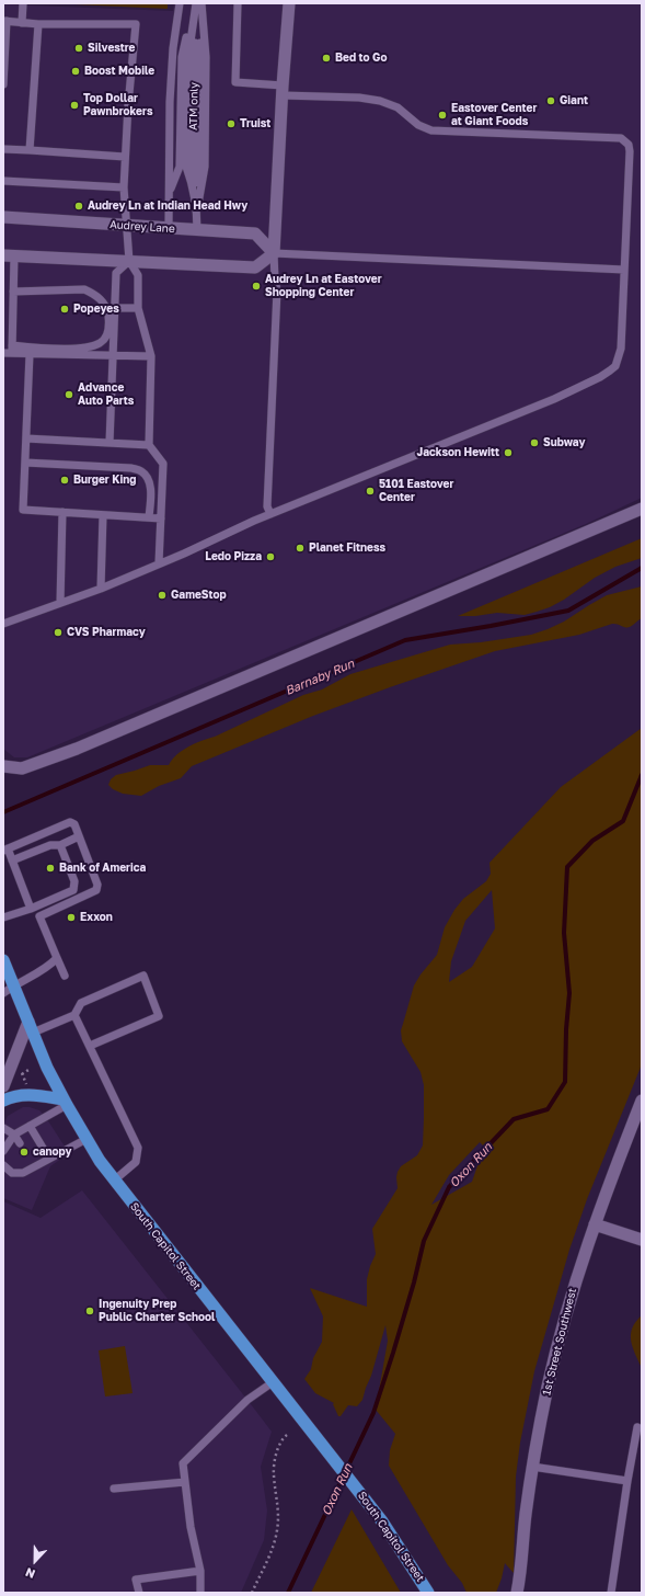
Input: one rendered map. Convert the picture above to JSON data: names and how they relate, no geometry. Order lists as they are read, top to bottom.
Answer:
{
  "streets": {
    "main road": ["South Capitol Street"],
    "street": ["Audrey Lane", "1st Street Southwest"]
  },
  "water": ["Barnaby Run", "Oxon Run"],
  "places": [
    "Silvestre",
    "Bed to Go",
    "Boost Mobile",
    "Giant",
    "Top Dollar Pawnbrokers",
    "Eastover Center at Giant Foods",
    "Truist",
    "Audrey Ln at Indian Head Hwy",
    "Audrey Ln at Eastover Shopping Center",
    "Popeyes",
    "Advance Auto Parts",
    "Subway",
    "Jackson Hewitt",
    "Burger King",
    "5101 Eastover Center",
    "Planet Fitness",
    "Ledo Pizza",
    "GameStop",
    "CVS Pharmacy",
    "Bank of America",
    "Exxon",
    "canopy",
    "Ingenuity Prep Public Charter School"
  ],
  "north": "bottom"
}
